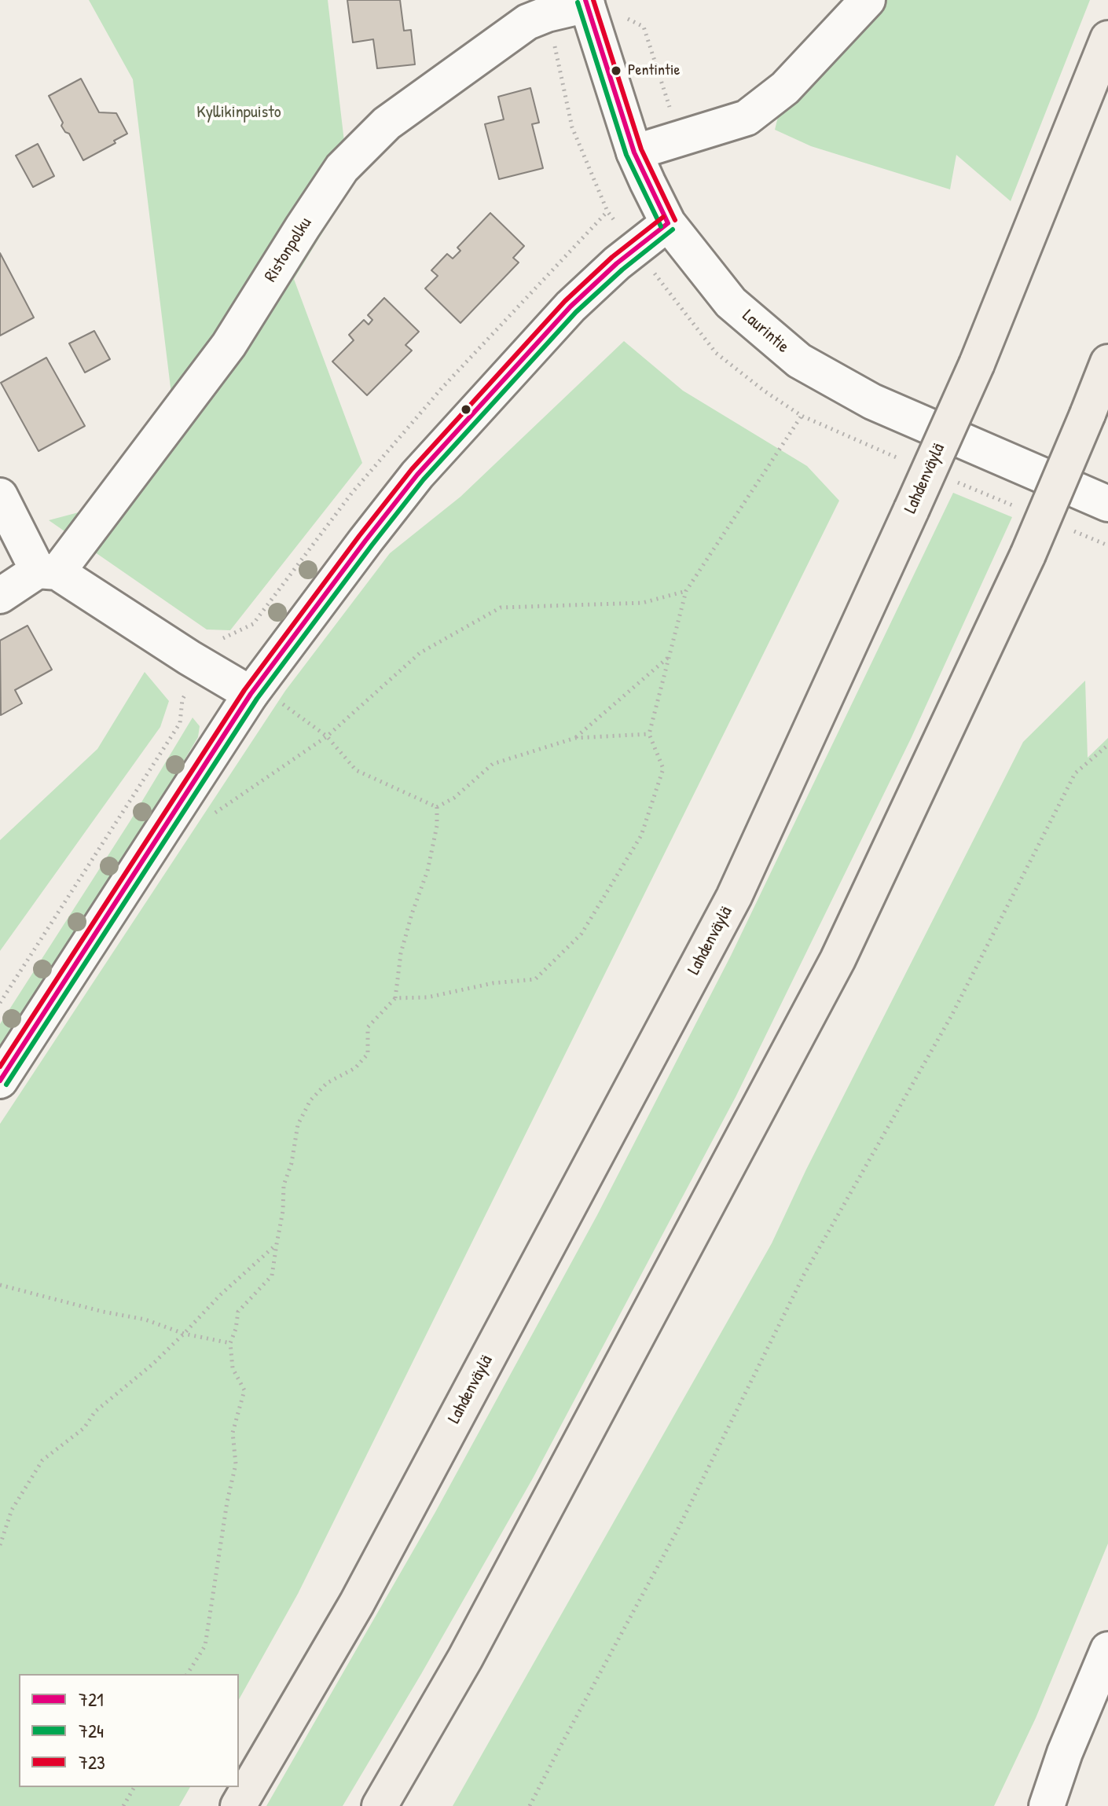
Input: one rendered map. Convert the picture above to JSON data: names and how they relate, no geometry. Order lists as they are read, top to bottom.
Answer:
{
  "streets": {
    "highway": ["Lahdenväylä"],
    "street": ["Ristonpolku", "Laurintie"]
  },
  "crossings": [
    ["Ristonpolku", "Laurintie"]
  ],
  "parks": ["Kyllikinpuisto"],
  "places": ["Pentintie"],
  "lines": ["transit line 721", "transit line 723", "transit line 724"],
  "legend": ["721", "724", "723"]
}
